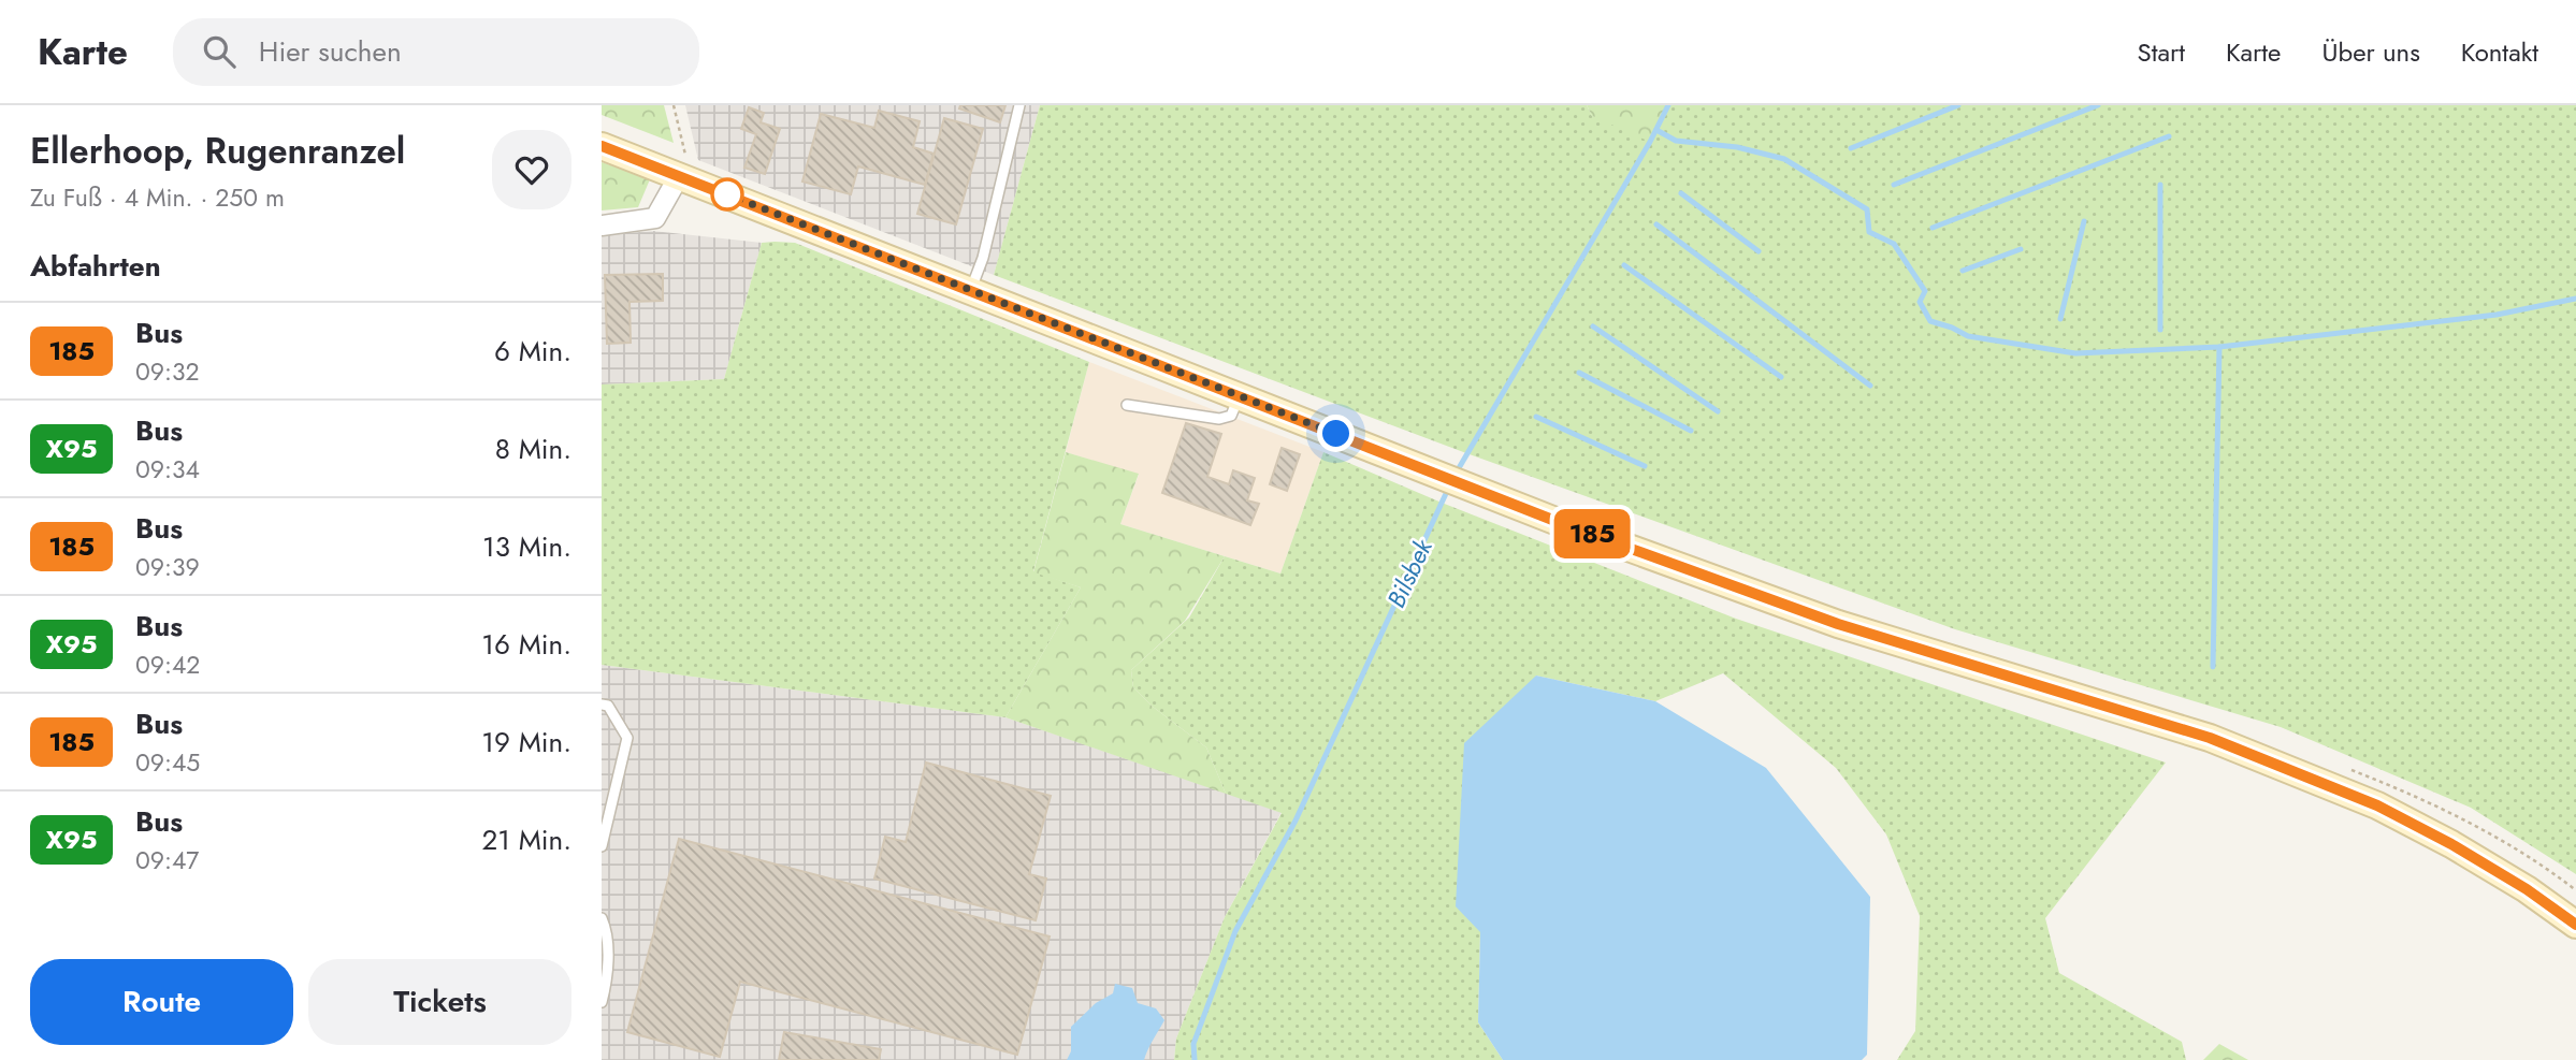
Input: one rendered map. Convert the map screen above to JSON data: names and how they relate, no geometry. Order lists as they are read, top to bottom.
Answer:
{
  "water": ["Bilsbek"],
  "lines": ["bus line 185"],
  "page": {
    "header": "Karte",
    "search": "Hier suchen",
    "nav": [
      "Start",
      "Karte",
      "Über uns",
      "Kontakt"
    ],
    "heading": [
      ["Ellerhoop, Rugenranzel", "Zu Fuß · 4 Min. · 250 m"],
      "Abfahrten"
    ],
    "on_map": "185",
    "list": [
      {
        "mark": "185",
        "name": "Bus",
        "note": "09:32",
        "value": "6 Min."
      },
      {
        "mark": "X95",
        "name": "Bus",
        "note": "09:34",
        "value": "8 Min."
      },
      {
        "mark": "185",
        "name": "Bus",
        "note": "09:39",
        "value": "13 Min."
      },
      {
        "mark": "X95",
        "name": "Bus",
        "note": "09:42",
        "value": "16 Min."
      },
      {
        "mark": "185",
        "name": "Bus",
        "note": "09:45",
        "value": "19 Min."
      },
      {
        "mark": "X95",
        "name": "Bus",
        "note": "09:47",
        "value": "21 Min."
      }
    ],
    "buttons": ["Route", "Tickets"]
  }
}
